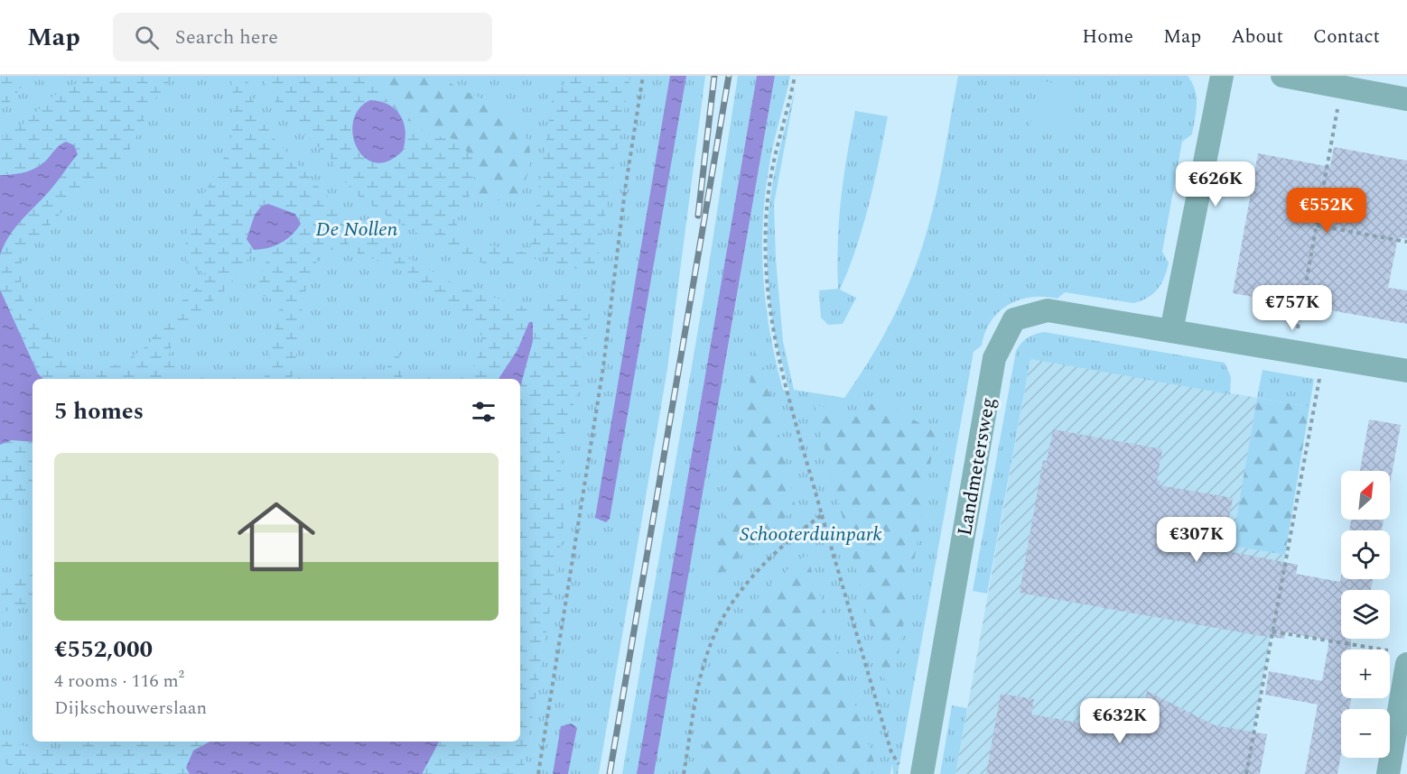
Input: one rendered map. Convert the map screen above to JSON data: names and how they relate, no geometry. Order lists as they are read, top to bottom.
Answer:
{
  "streets": {
    "street": ["Landmetersweg"]
  },
  "parks": ["De Nollen", "Schooterduinpark"],
  "north": "top right",
  "page": {
    "header": "Map",
    "search": "Search here",
    "nav": [
      "Home",
      "Map",
      "About",
      "Contact"
    ],
    "price": [
      "€626K",
      "€552K",
      "€757K",
      "€307K",
      "€632K"
    ],
    "heading": "5 homes",
    "list": [
      {
        "name": "€552,000",
        "note": "4 rooms · 116 m² · Dijkschouwerslaan"
      }
    ],
    "map_buttons": ["+", "−"]
  }
}
